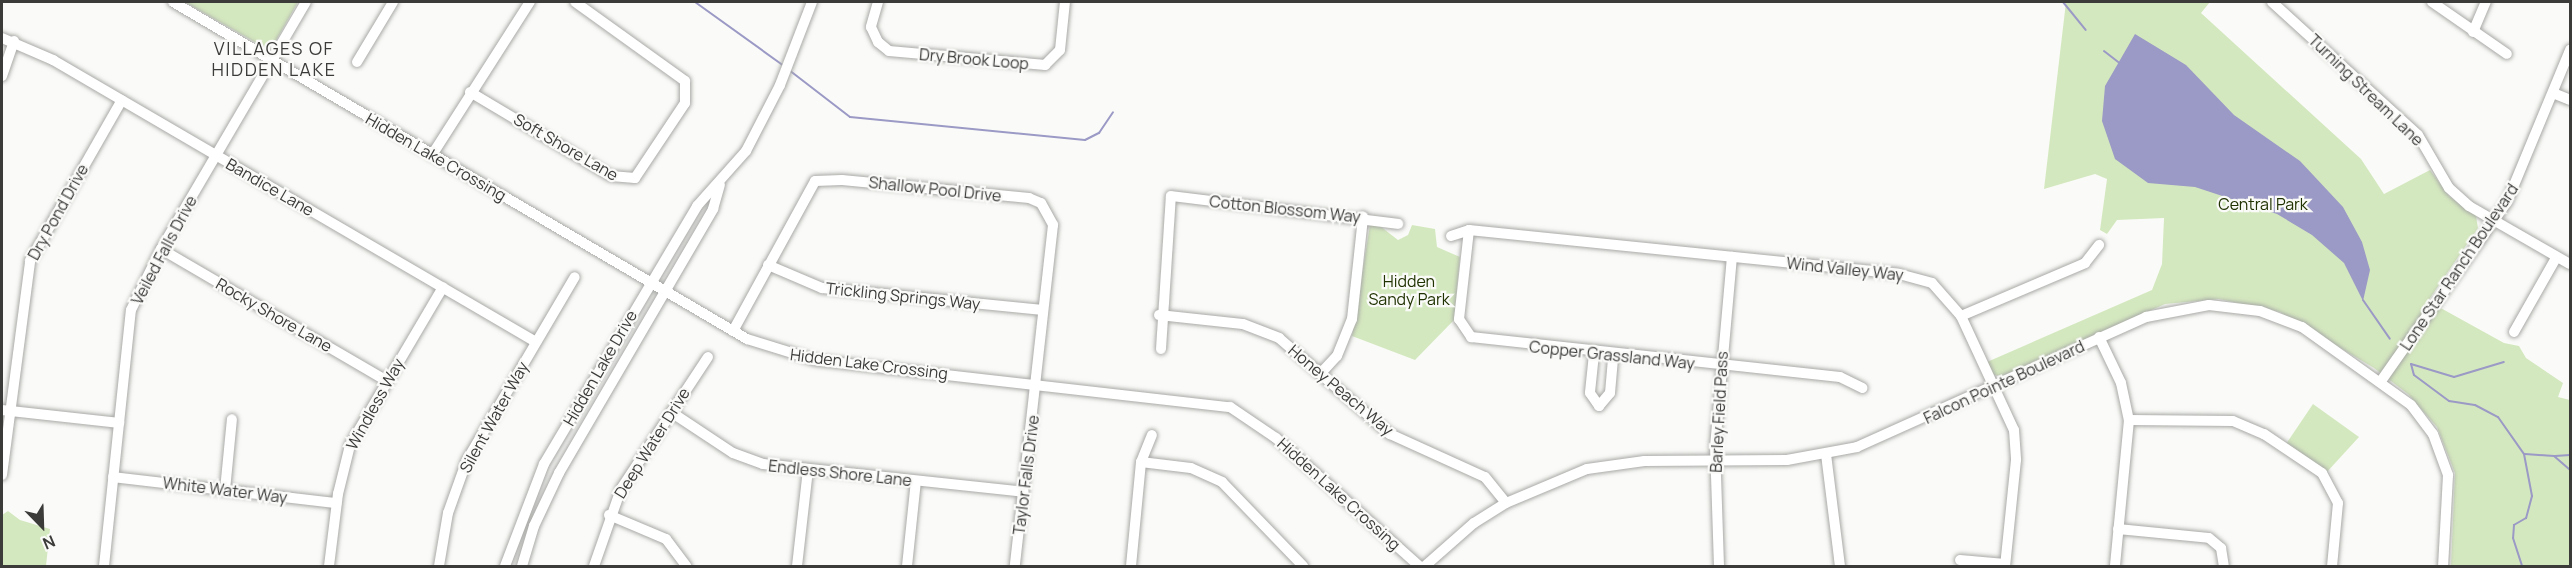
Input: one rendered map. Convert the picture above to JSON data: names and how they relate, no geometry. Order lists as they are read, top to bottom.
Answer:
{
  "streets": {
    "street": [
      "Dry Brook Loop",
      "Turning Stream Lane",
      "Soft Shore Lane",
      "Hidden Lake Crossing",
      "Bandice Lane",
      "Shallow Pool Drive",
      "Cotton Blossom Way",
      "Dry Pond Drive",
      "Veiled Falls Drive",
      "Lone Star Ranch Boulevard",
      "Wind Valley Way",
      "Trickling Springs Way",
      "Rocky Shore Lane",
      "Copper Grassland Way",
      "Hidden Lake Drive",
      "Falcon Pointe Boulevard",
      "Honey Peach Way",
      "Windless Way",
      "Barley Field Pass",
      "Silent Water Way",
      "Deep Water Drive",
      "Endless Shore Lane",
      "Taylor Falls Drive",
      "White Water Way"
    ]
  },
  "crossings": [
    ["Turning Stream Lane", "Lone Star Ranch Boulevard"],
    ["Hidden Lake Crossing", "Shallow Pool Drive"],
    ["Hidden Lake Crossing", "Veiled Falls Drive"],
    ["Hidden Lake Crossing", "Hidden Lake Drive"],
    ["Hidden Lake Crossing", "Taylor Falls Drive"],
    ["Bandice Lane", "Dry Pond Drive"],
    ["Bandice Lane", "Veiled Falls Drive"],
    ["Bandice Lane", "Windless Way"],
    ["Bandice Lane", "Silent Water Way"],
    ["Shallow Pool Drive", "Trickling Springs Way"],
    ["Shallow Pool Drive", "Taylor Falls Drive"],
    ["Cotton Blossom Way", "Honey Peach Way"],
    ["Veiled Falls Drive", "Rocky Shore Lane"],
    ["Veiled Falls Drive", "White Water Way"],
    ["Lone Star Ranch Boulevard", "Falcon Pointe Boulevard"],
    ["Wind Valley Way", "Copper Grassland Way"],
    ["Wind Valley Way", "Falcon Pointe Boulevard"],
    ["Wind Valley Way", "Barley Field Pass"],
    ["Rocky Shore Lane", "Windless Way"],
    ["Copper Grassland Way", "Barley Field Pass"],
    ["Falcon Pointe Boulevard", "Honey Peach Way"],
    ["Falcon Pointe Boulevard", "Barley Field Pass"],
    ["Windless Way", "White Water Way"],
    ["Deep Water Drive", "Endless Shore Lane"],
    ["Endless Shore Lane", "Taylor Falls Drive"]
  ],
  "districts": ["VILLAGES OF HIDDEN LAKE"],
  "parks": ["Central Park", "Hidden Sandy Park"],
  "north": "bottom right"
}
